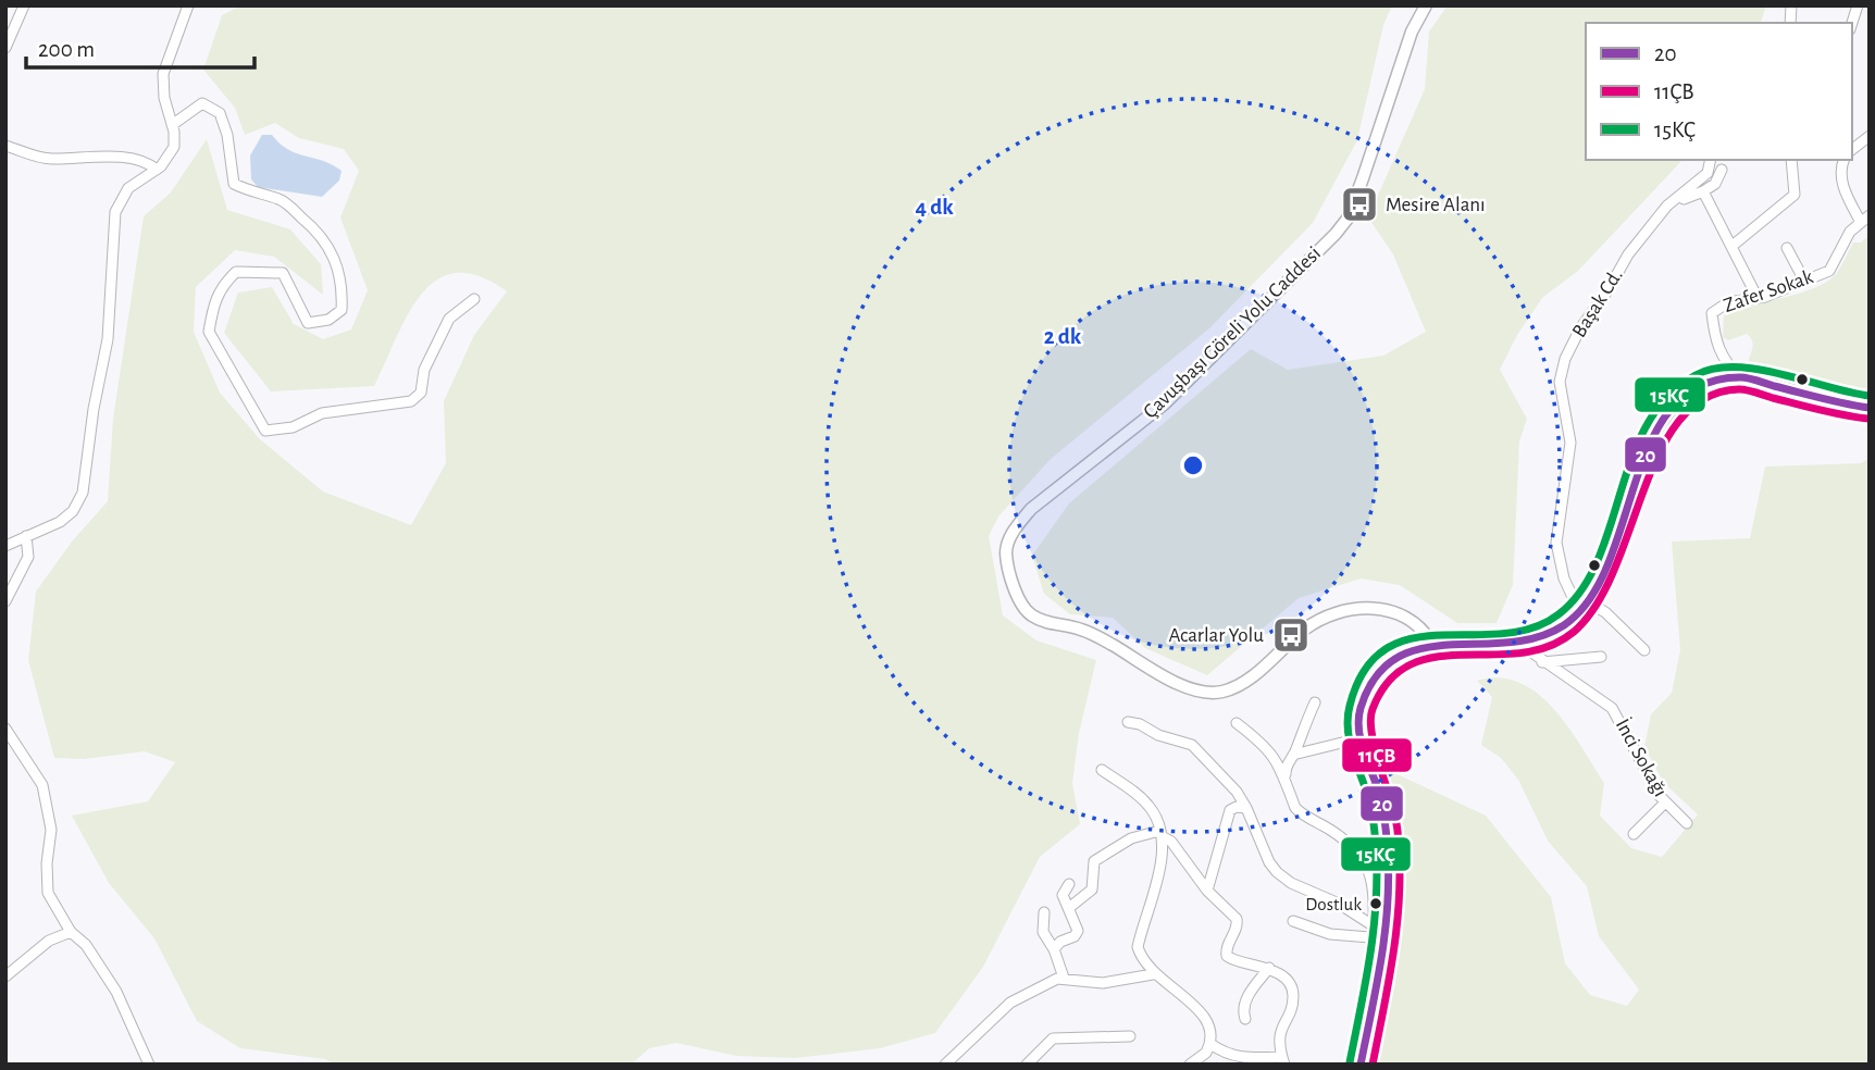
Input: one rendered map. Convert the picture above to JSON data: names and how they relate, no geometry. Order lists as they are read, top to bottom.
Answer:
{
  "streets": {
    "main road": ["Çavuşbaşı Göreli Yolu Caddesi"],
    "street": ["Zafer Sokak", "Başak Cd.", "İnci Sokağı"]
  },
  "places": {
    "bus stop": ["Mesire Alanı", "Acarlar Yolu"],
    "other": ["Dostluk"]
  },
  "lines": ["transit line 15KÇ", "transit line 20", "transit line 11ÇB"],
  "legend": ["20", "11ÇB", "15KÇ"],
  "scale_bar": "200 m",
  "rings": ["4 dk", "2 dk"]
}
